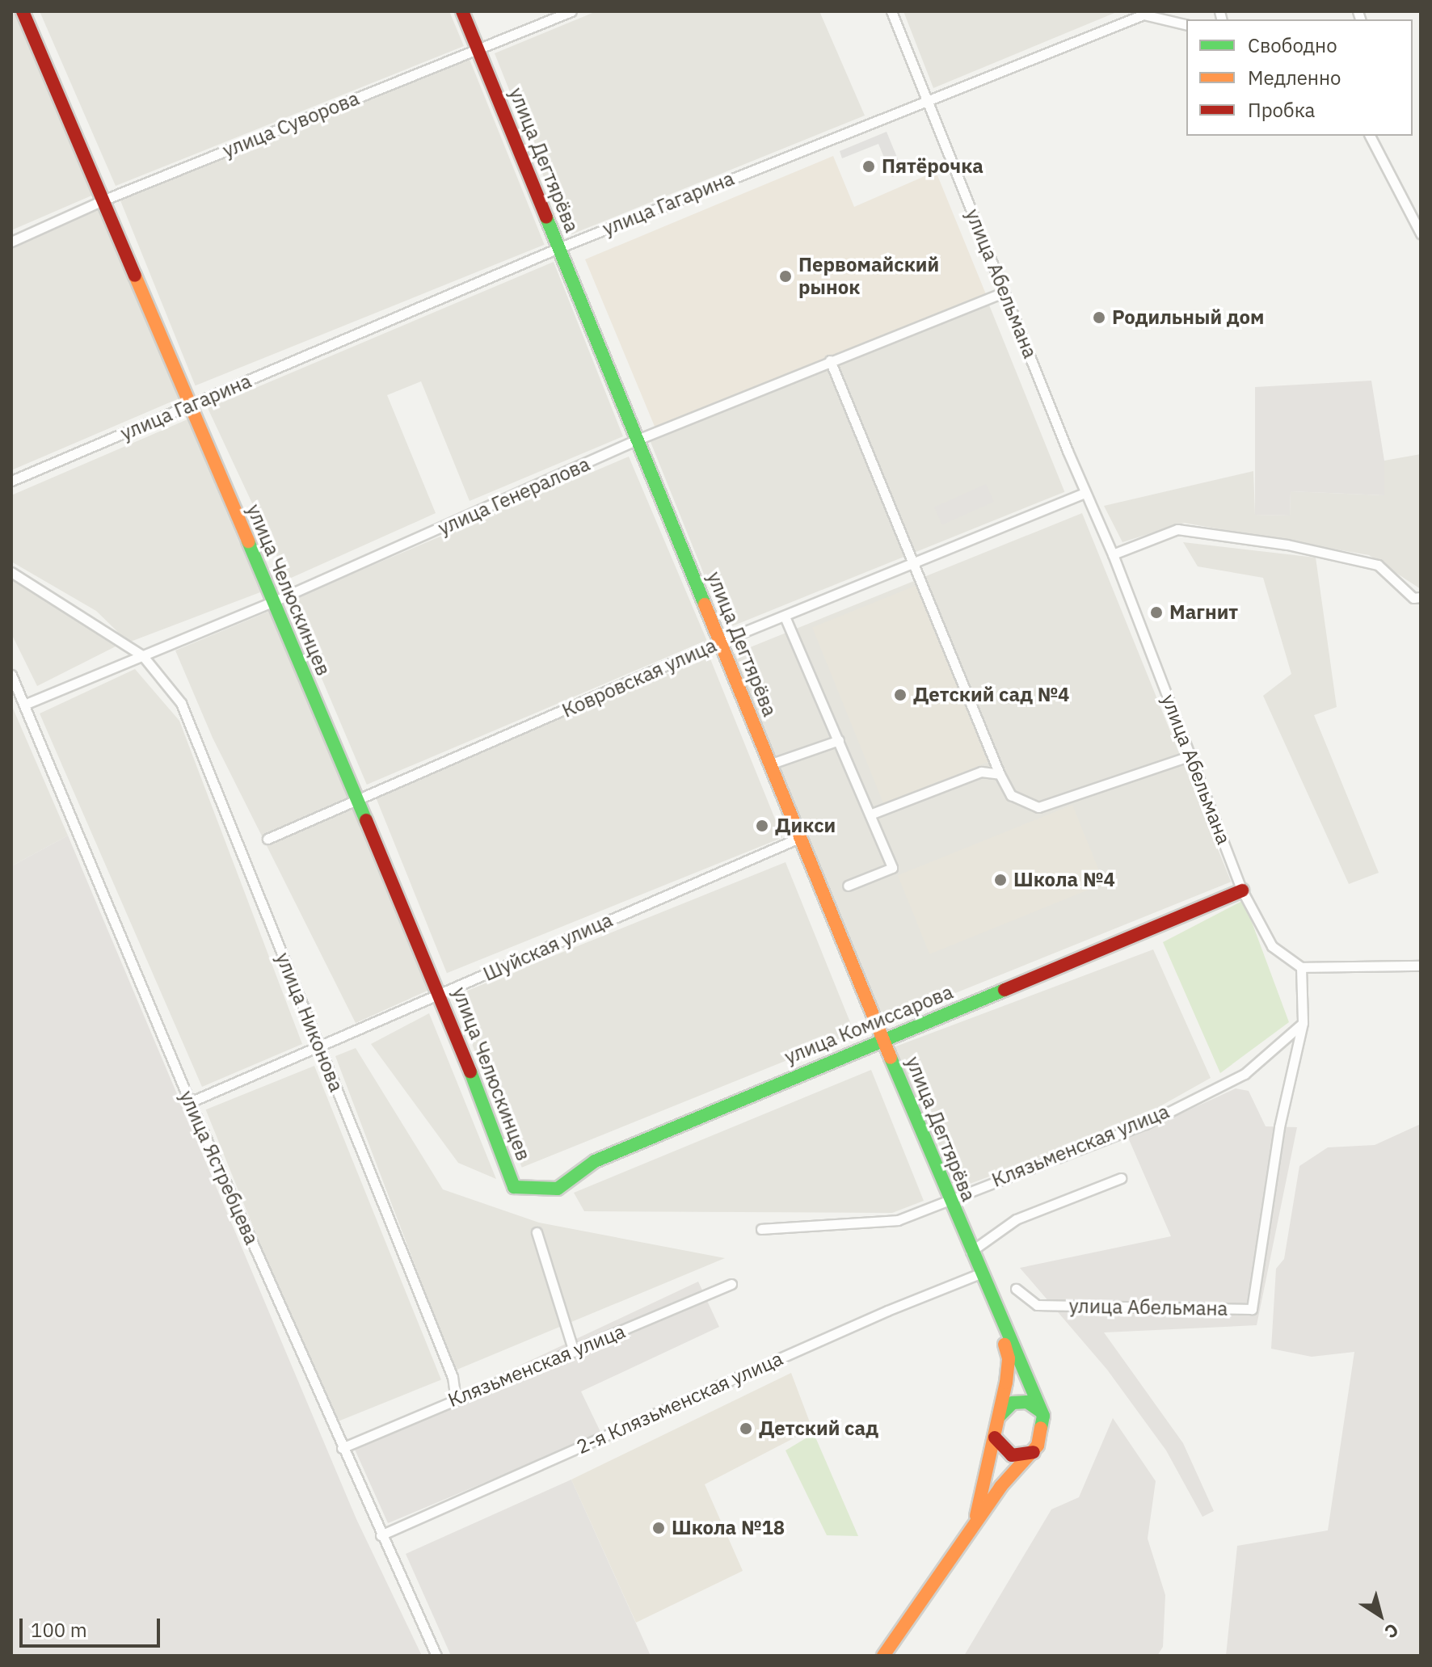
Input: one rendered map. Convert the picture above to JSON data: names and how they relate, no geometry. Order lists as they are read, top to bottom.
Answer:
{
  "streets": {
    "main road": ["улица Дегтярёва", "улица Челюскинцев", "улица Комиссарова"],
    "street": [
      "улица Суворова",
      "улица Гагарина",
      "улица Абельмана",
      "улица Генералова",
      "Ковровская улица",
      "Шуйская улица",
      "улица Никонова",
      "Клязьменская улица",
      "улица Ястребцева",
      "2-я Клязьменская улица"
    ]
  },
  "crossings": [
    ["улица Суворова", "улица Дегтярёва"],
    ["улица Суворова", "улица Челюскинцев"],
    ["улица Дегтярёва", "улица Гагарина"],
    ["улица Дегтярёва", "улица Генералова"],
    ["улица Дегтярёва", "Ковровская улица"],
    ["улица Дегтярёва", "Шуйская улица"],
    ["улица Дегтярёва", "улица Комиссарова"],
    ["улица Дегтярёва", "Клязьменская улица"],
    ["улица Дегтярёва", "2-я Клязьменская улица"],
    ["улица Гагарина", "улица Абельмана"],
    ["улица Гагарина", "улица Челюскинцев"],
    ["улица Абельмана", "улица Генералова"],
    ["улица Абельмана", "Ковровская улица"],
    ["улица Абельмана", "улица Комиссарова"],
    ["улица Абельмана", "Клязьменская улица"],
    ["улица Генералова", "улица Челюскинцев"],
    ["улица Генералова", "улица Никонова"],
    ["улица Генералова", "улица Ястребцева"],
    ["улица Челюскинцев", "Ковровская улица"],
    ["улица Челюскинцев", "Шуйская улица"],
    ["улица Челюскинцев", "улица Комиссарова"],
    ["Шуйская улица", "улица Никонова"],
    ["Шуйская улица", "улица Ястребцева"],
    ["улица Никонова", "Клязьменская улица"],
    ["Клязьменская улица", "улица Ястребцева"],
    ["улица Ястребцева", "2-я Клязьменская улица"]
  ],
  "places": [
    "Пятёрочка",
    "Первомайский рынок",
    "Родильный дом",
    "Магнит",
    "Детский сад №4",
    "Дикси",
    "Школа №4",
    "Детский сад",
    "Школа №18"
  ],
  "legend": ["Свободно", "Медленно", "Пробка"],
  "scale_bar": "100 m",
  "north": "bottom right"
}
